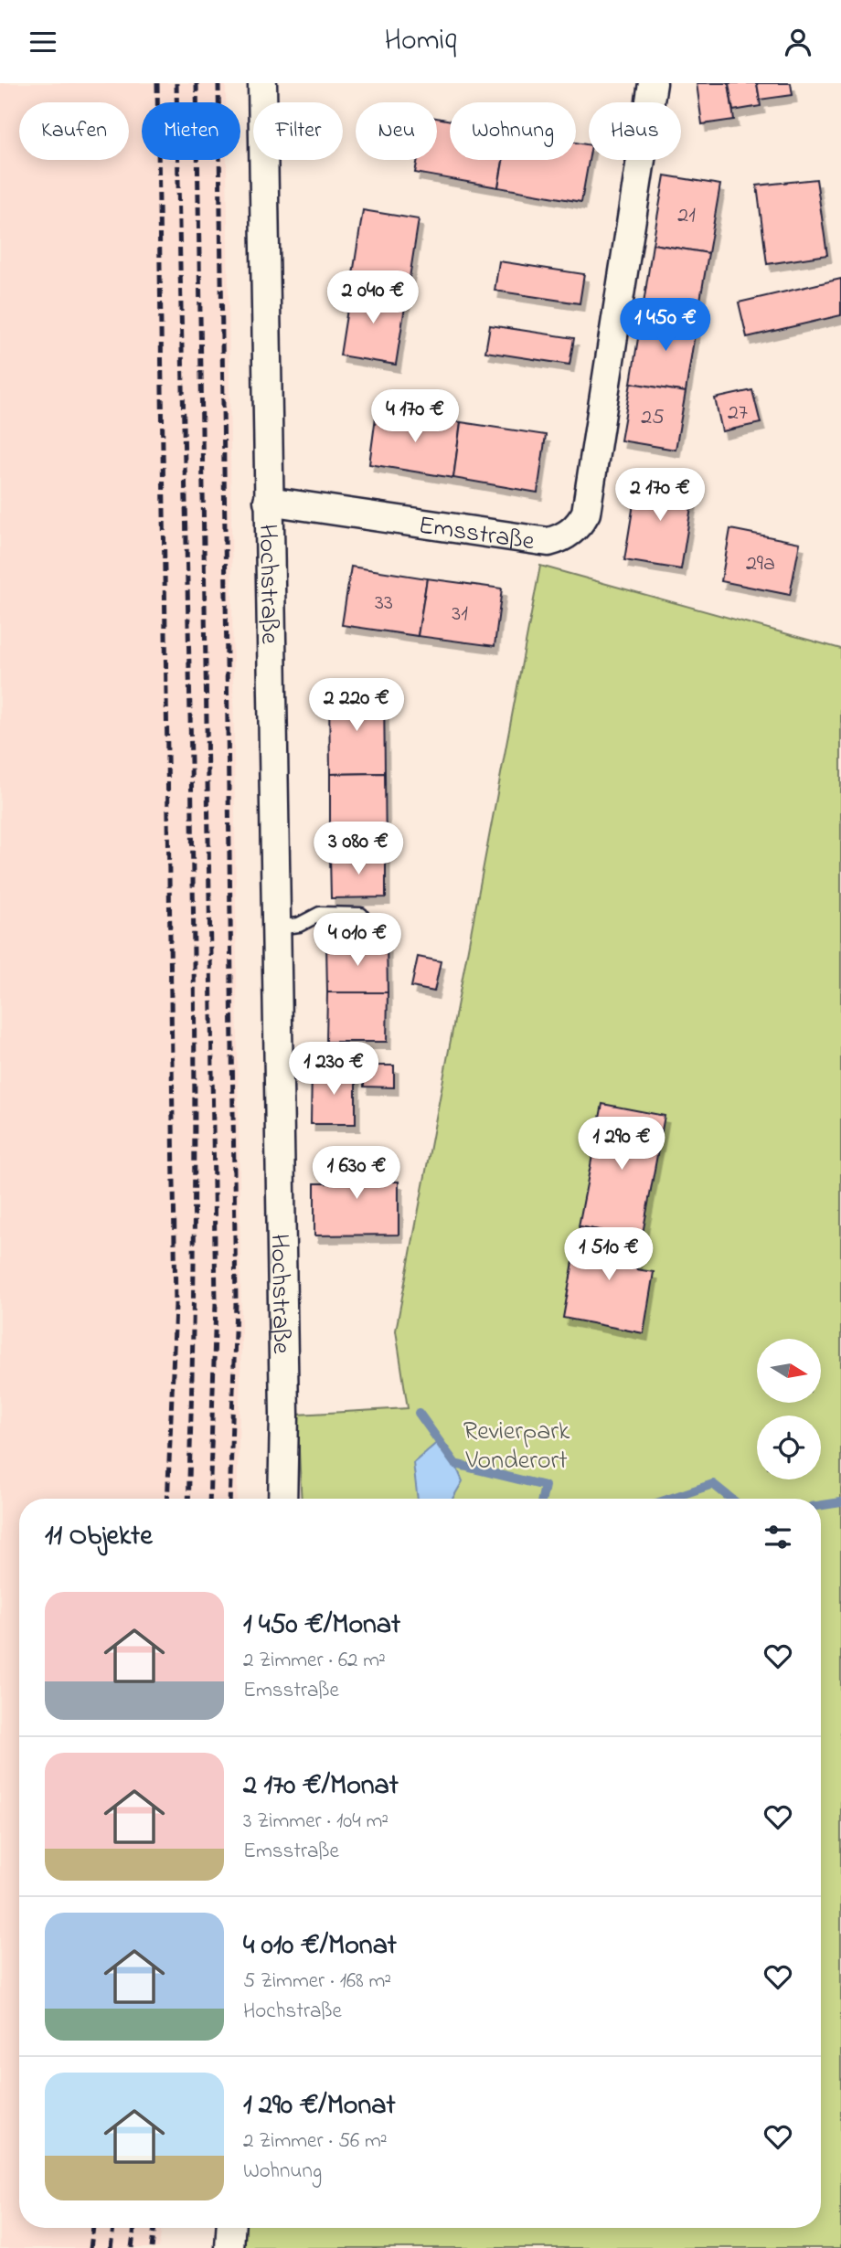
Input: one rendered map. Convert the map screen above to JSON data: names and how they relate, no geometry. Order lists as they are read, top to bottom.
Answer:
{
  "streets": {
    "street": ["Emsstraße", "Hochstraße"]
  },
  "crossings": [
    ["Emsstraße", "Hochstraße"]
  ],
  "parks": ["Revierpark Vonderort"],
  "house_numbers": [
    "21",
    "27",
    "25",
    "29a",
    "33",
    "31"
  ],
  "north": "right",
  "page": {
    "header": "Homiq",
    "chip": [
      "Kaufen",
      "Mieten",
      "Filter",
      "Neu",
      "Wohnung",
      "Haus"
    ],
    "price": [
      "2 040 €",
      "1 450 €",
      "4 170 €",
      "2 170 €",
      "2 220 €",
      "3 080 €",
      "4 010 €",
      "1 230 €",
      "1 290 €",
      "1 630 €",
      "1 510 €"
    ],
    "heading": "11 Objekte",
    "list": [
      {
        "name": "1 450 €/Monat",
        "note": "2 Zimmer · 62 m² · Emsstraße"
      },
      {
        "name": "2 170 €/Monat",
        "note": "3 Zimmer · 104 m² · Emsstraße"
      },
      {
        "name": "4 010 €/Monat",
        "note": "5 Zimmer · 168 m² · Hochstraße"
      },
      {
        "name": "1 290 €/Monat",
        "note": "2 Zimmer · 56 m² · Wohnung"
      }
    ]
  }
}
